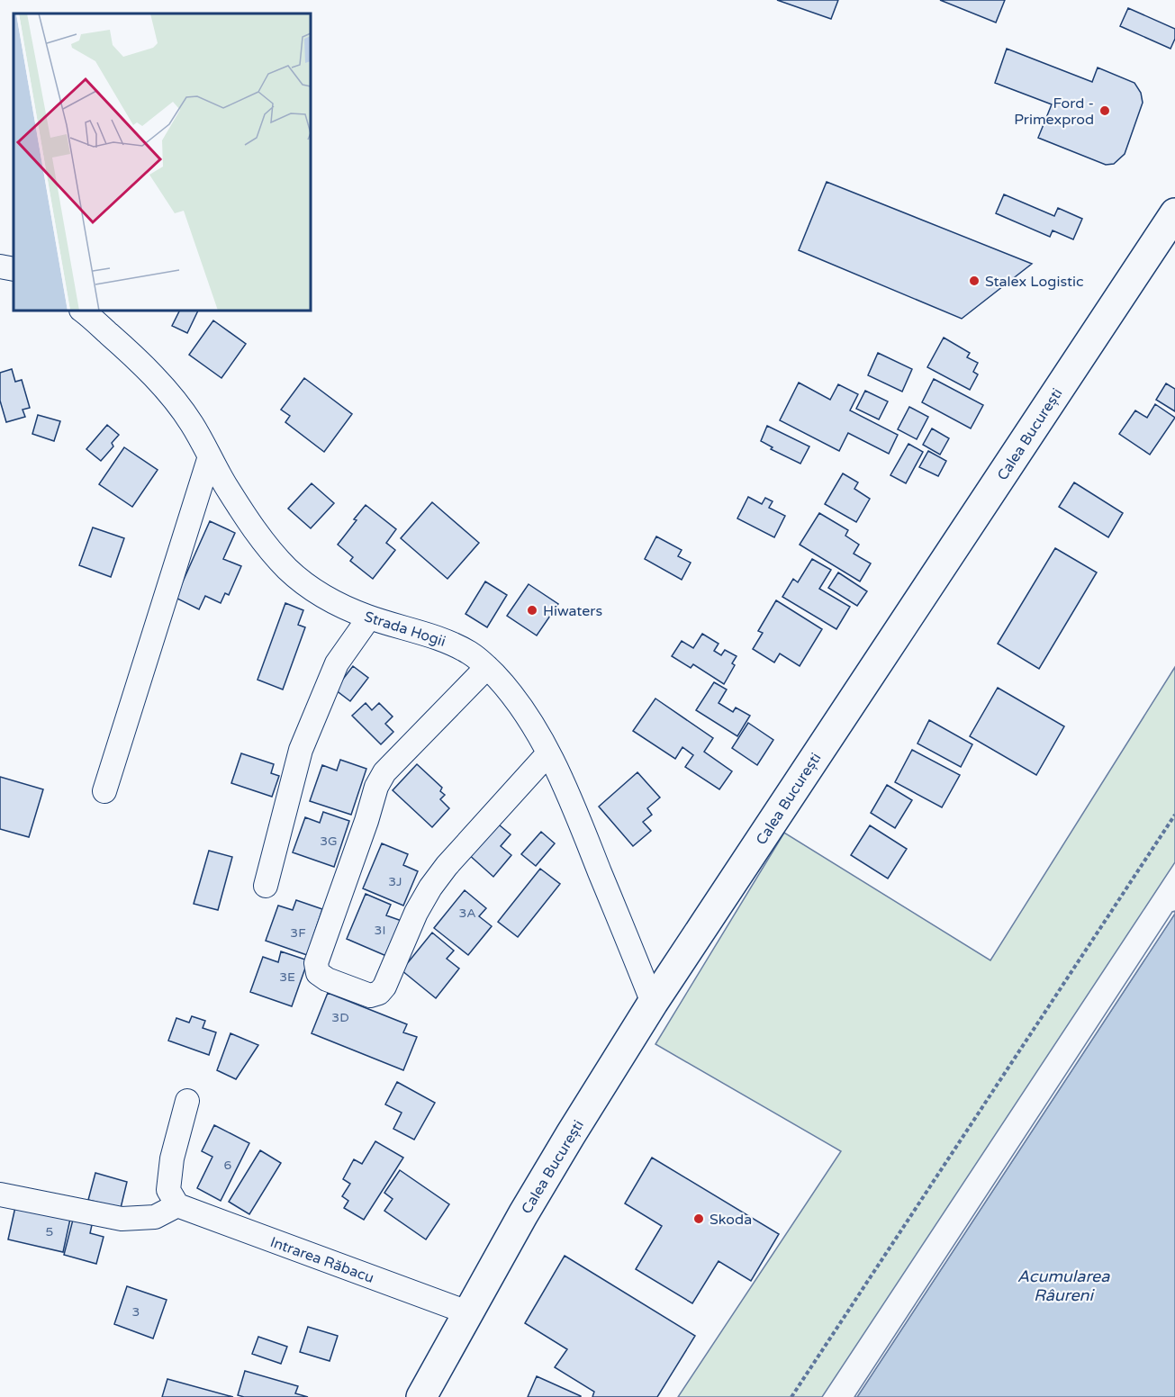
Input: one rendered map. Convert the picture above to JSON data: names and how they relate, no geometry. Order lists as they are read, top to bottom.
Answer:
{
  "streets": {
    "highway": ["Calea București"],
    "street": ["Strada Hogii", "Intrarea Răbacu"]
  },
  "crossings": [
    ["Calea București", "Strada Hogii"],
    ["Calea București", "Intrarea Răbacu"]
  ],
  "water": ["Acumularea Râureni"],
  "places": [
    "Ford - Primexprod",
    "Stalex Logistic",
    "Hiwaters",
    "Skoda"
  ],
  "house_numbers": [
    "3G",
    "3J",
    "3A",
    "3I",
    "3F",
    "3E",
    "3D",
    "6",
    "5",
    "3"
  ]
}
